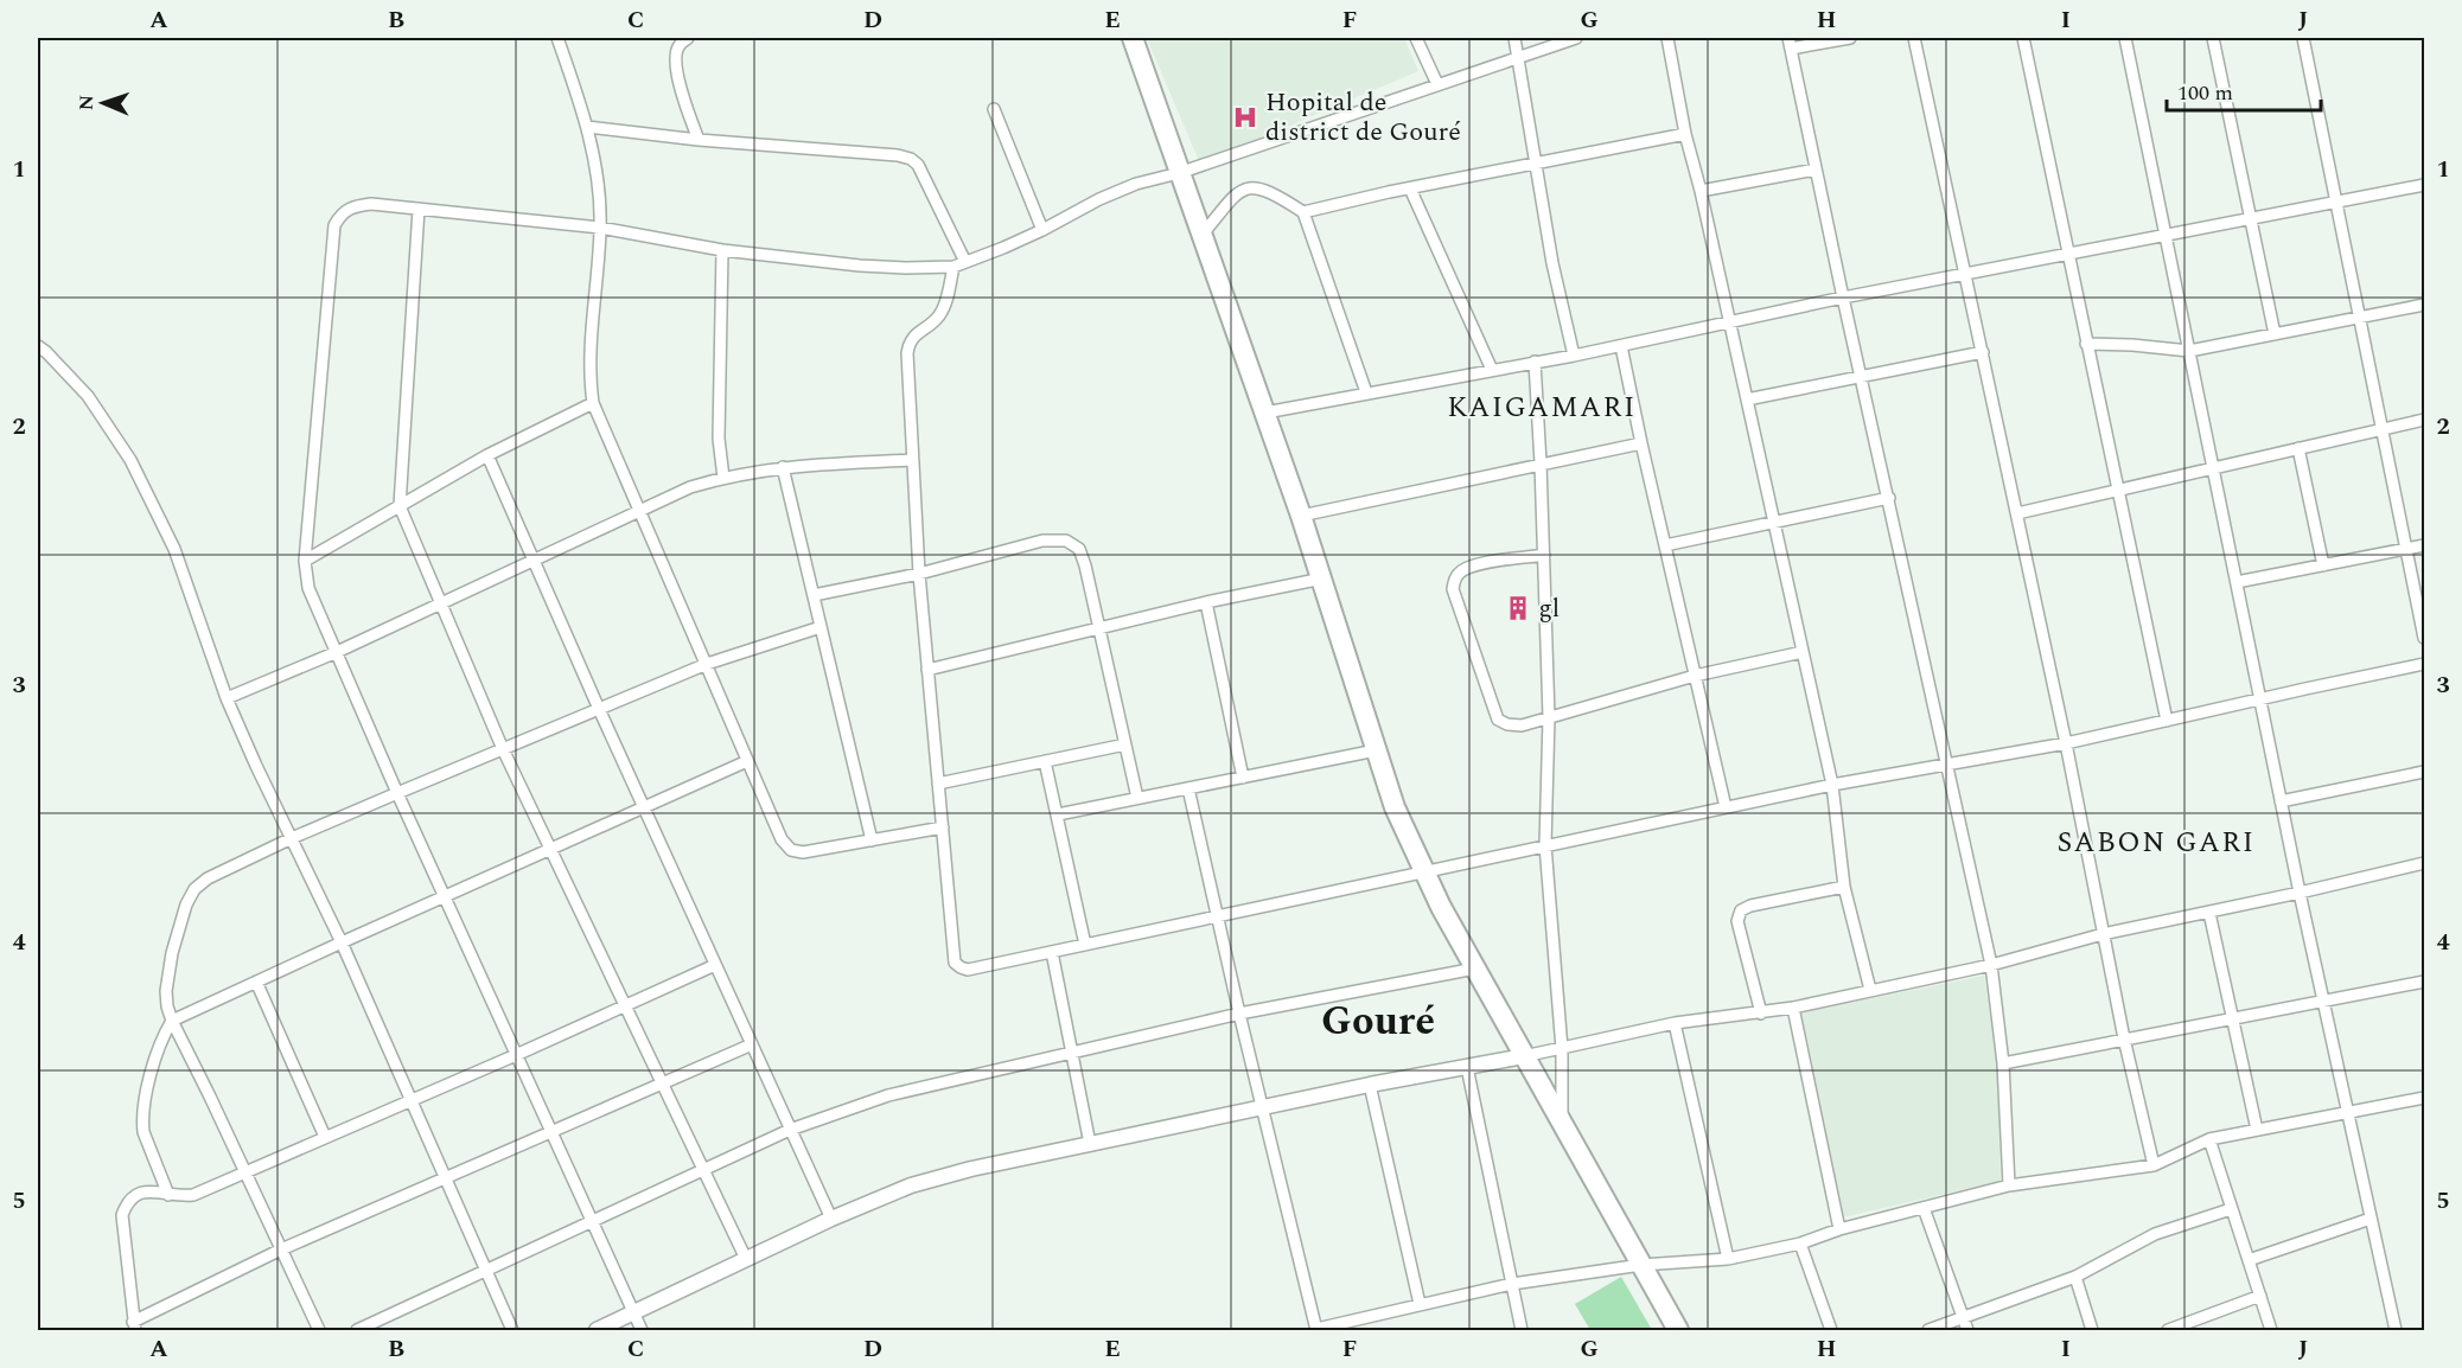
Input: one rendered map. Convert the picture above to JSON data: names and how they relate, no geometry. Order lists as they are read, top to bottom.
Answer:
{
  "districts": ["KAIGAMARI", "SABON GARI", "Gouré"],
  "places": {
    "hospital": ["Hopital de district de Gouré"],
    "building": ["gl"]
  },
  "scale_bar": "100 m",
  "north": "left",
  "grid": {
    "columns": [
      "A",
      "B",
      "C",
      "D",
      "E",
      "F",
      "G",
      "H",
      "I",
      "J"
    ],
    "rows": [
      "1",
      "2",
      "3",
      "4",
      "5"
    ]
  }
}
